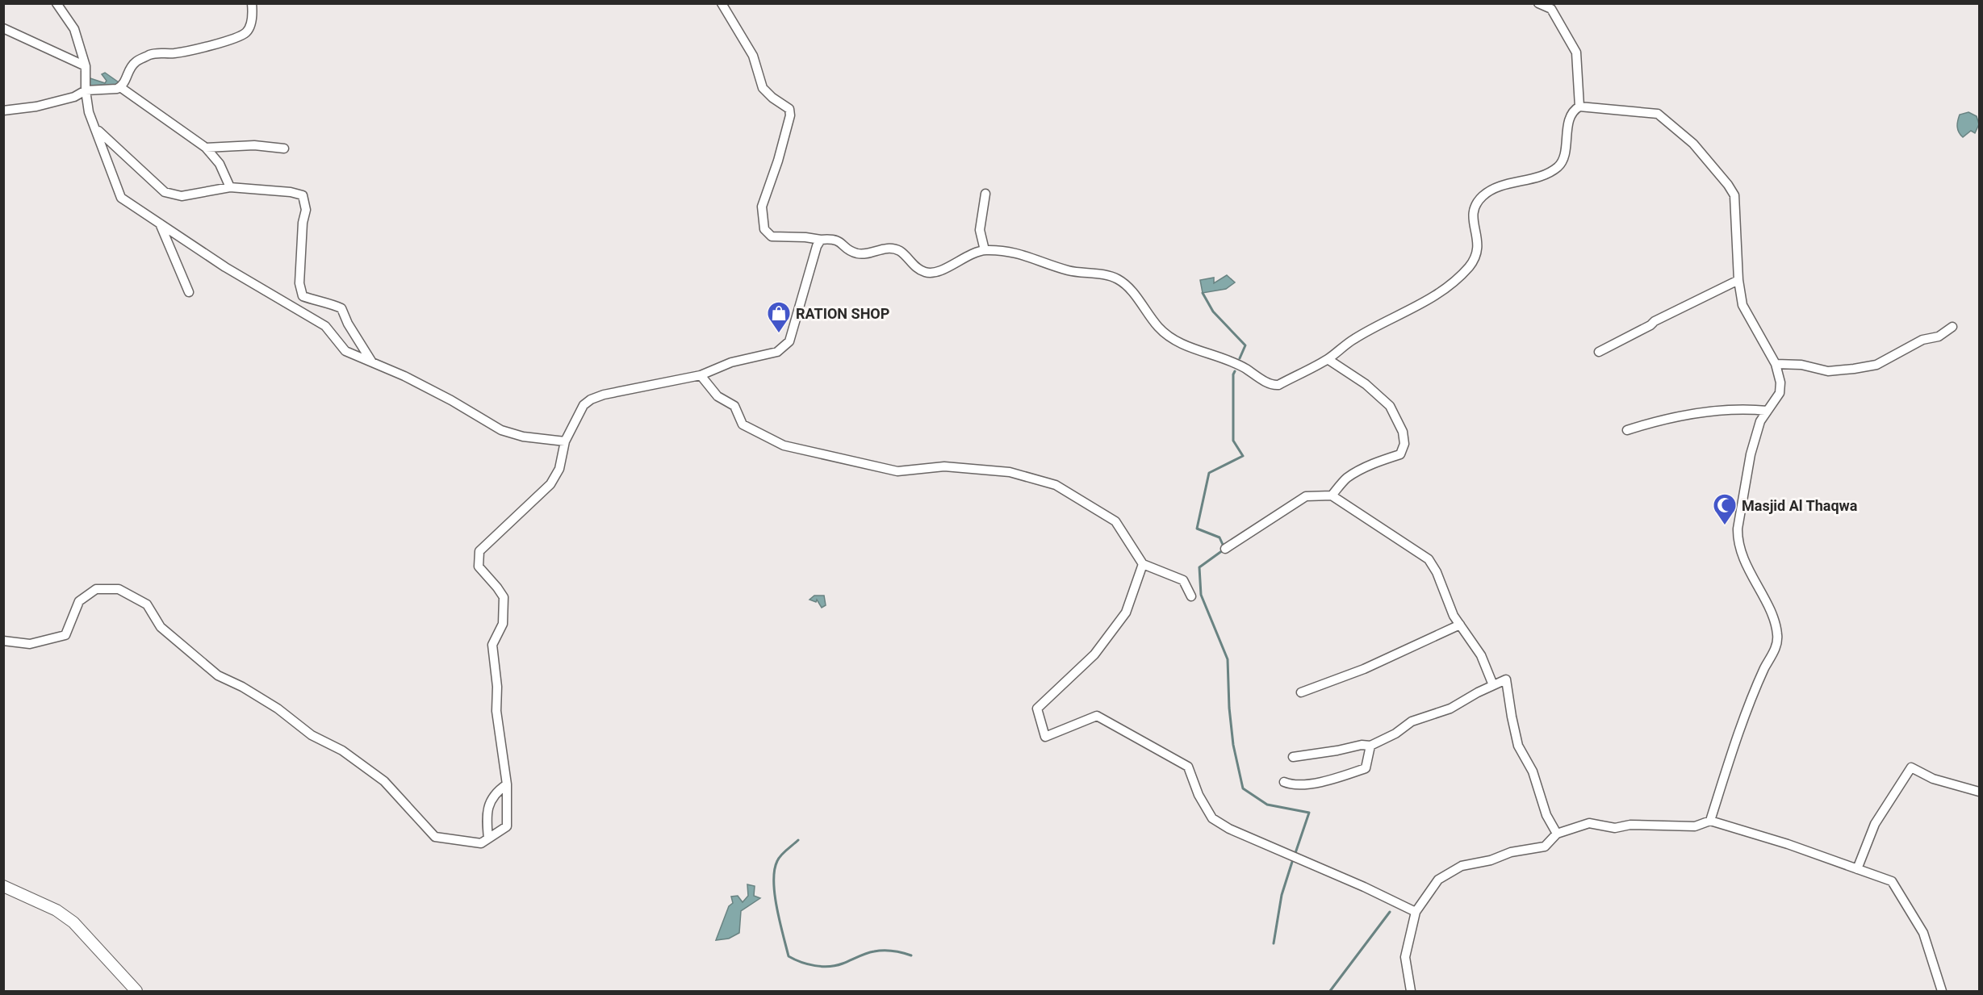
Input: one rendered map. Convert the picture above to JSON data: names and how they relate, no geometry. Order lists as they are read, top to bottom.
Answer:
{
  "places": {
    "shop": ["RATION SHOP"],
    "mosque": ["Masjid Al Thaqwa"]
  }
}
